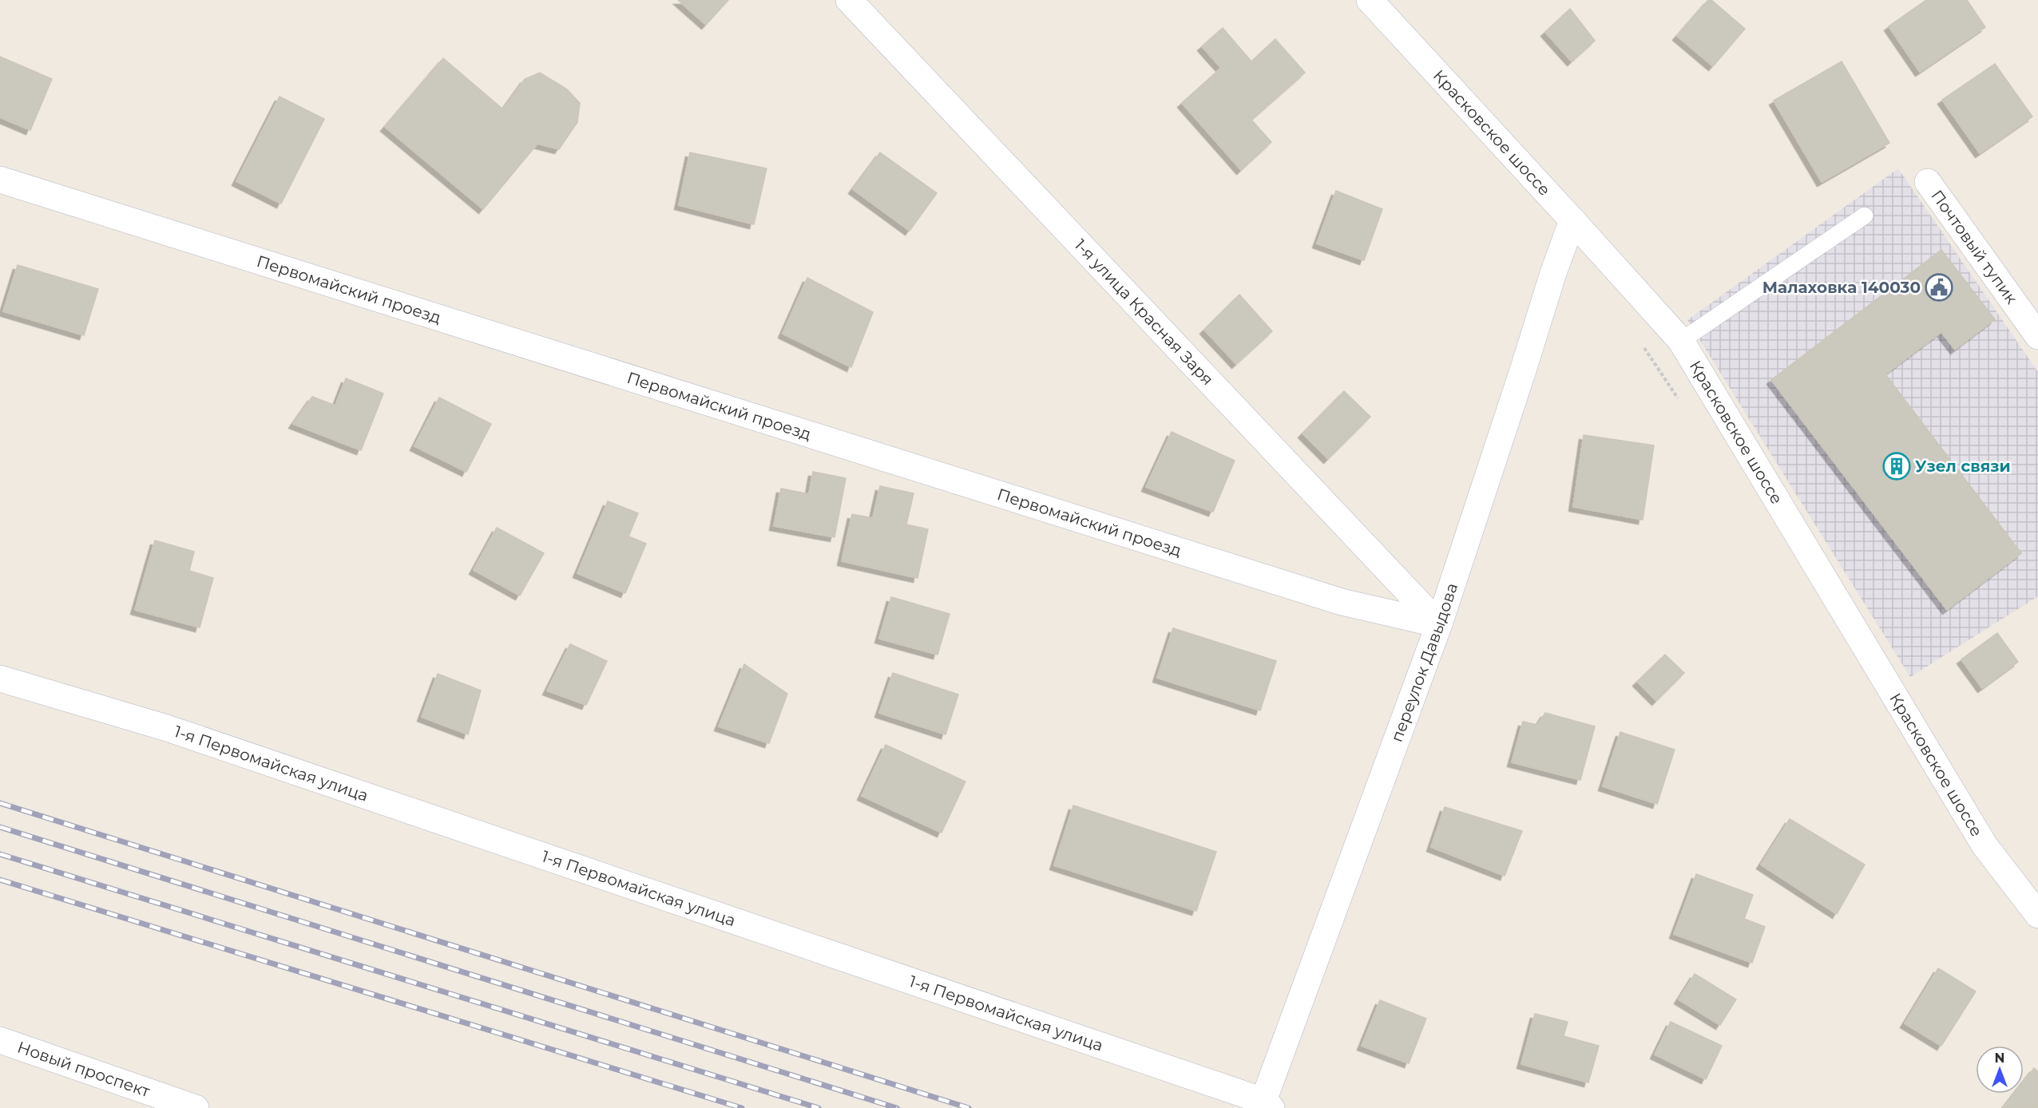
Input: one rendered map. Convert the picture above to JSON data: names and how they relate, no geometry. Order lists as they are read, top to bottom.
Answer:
{
  "streets": {
    "street": [
      "Красковское шоссе",
      "Почтовый тупик",
      "Первомайский проезд",
      "1-я улица Красная Заря",
      "переулок Давыдова",
      "1-я Первомайская улица",
      "Новый проспект"
    ]
  },
  "crossings": [
    ["Красковское шоссе", "переулок Давыдова"],
    ["Первомайский проезд", "1-я улица Красная Заря"],
    ["Первомайский проезд", "переулок Давыдова"],
    ["1-я улица Красная Заря", "переулок Давыдова"],
    ["переулок Давыдова", "1-я Первомайская улица"]
  ],
  "places": {
    "public building": ["Малаховка 140030"],
    "building": ["Узел связи"]
  },
  "north": "top"
}
